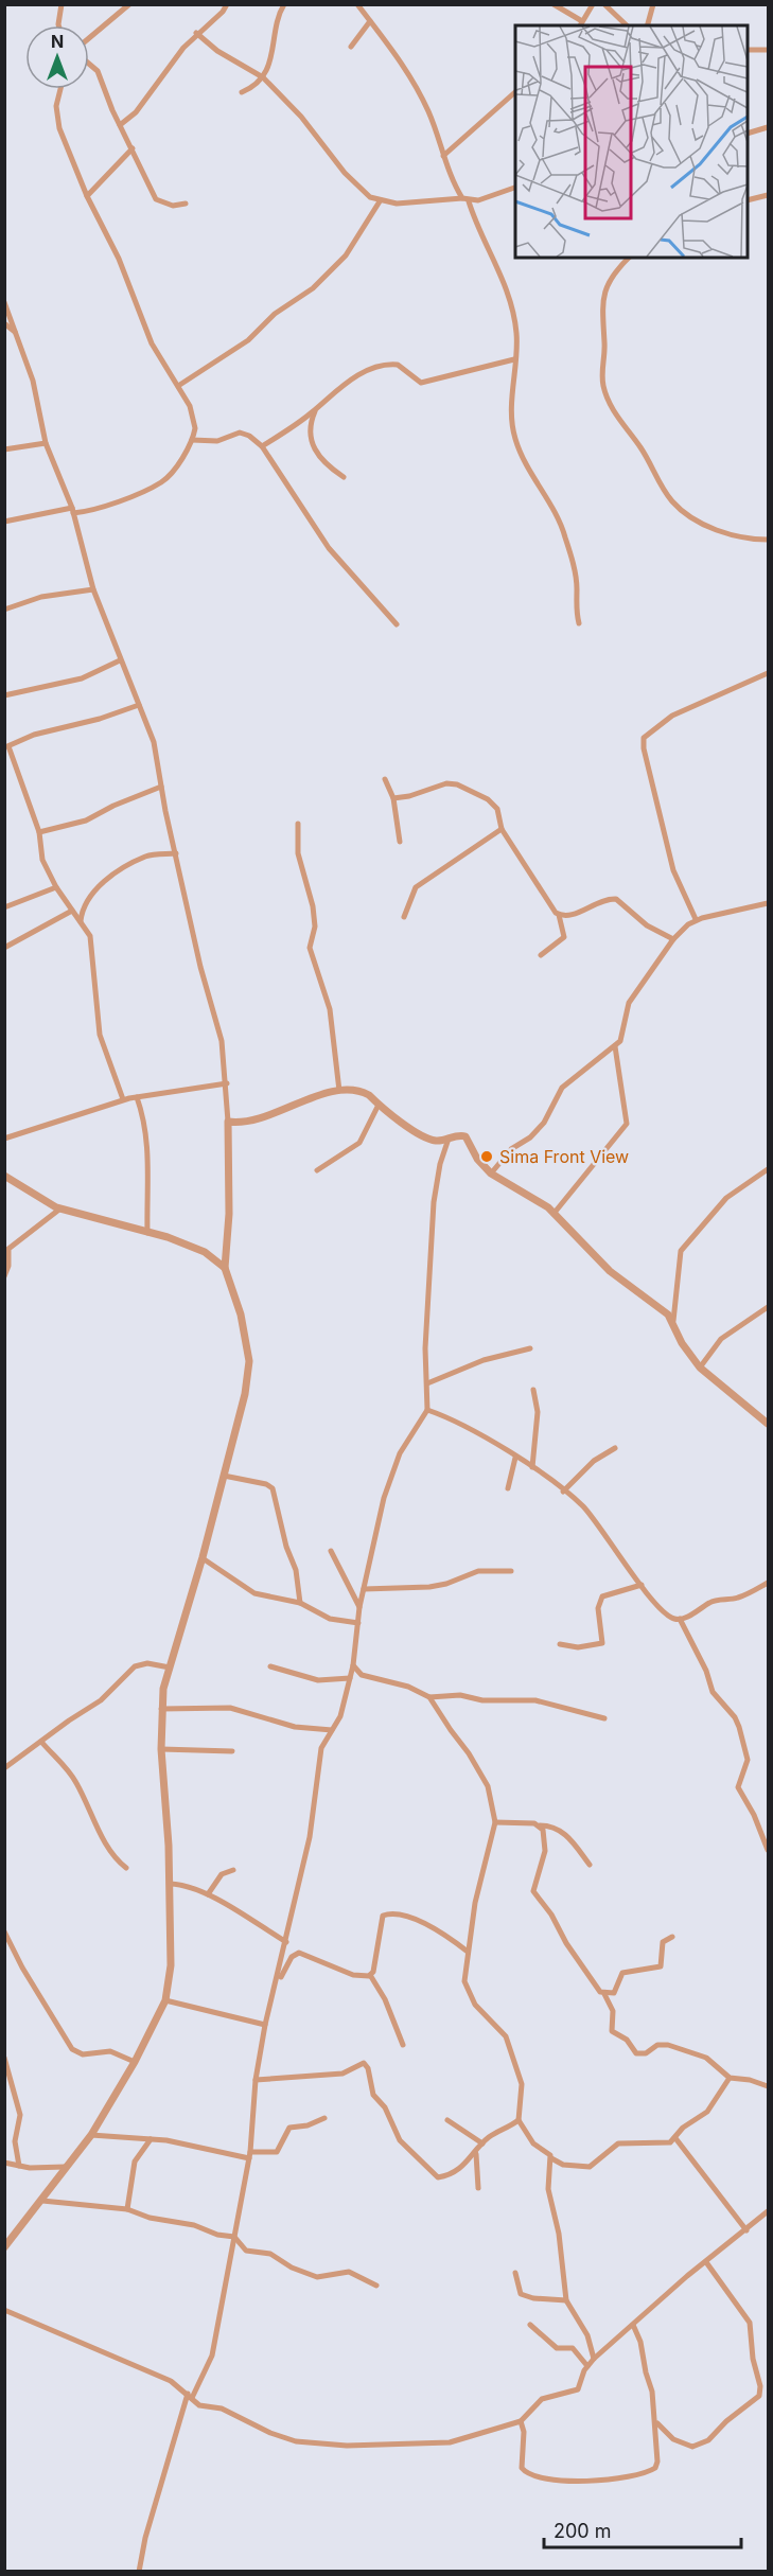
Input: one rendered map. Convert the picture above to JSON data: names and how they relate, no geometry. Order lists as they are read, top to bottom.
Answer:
{
  "places": ["Sima Front View"],
  "scale_bar": "200 m",
  "north": "top"
}
